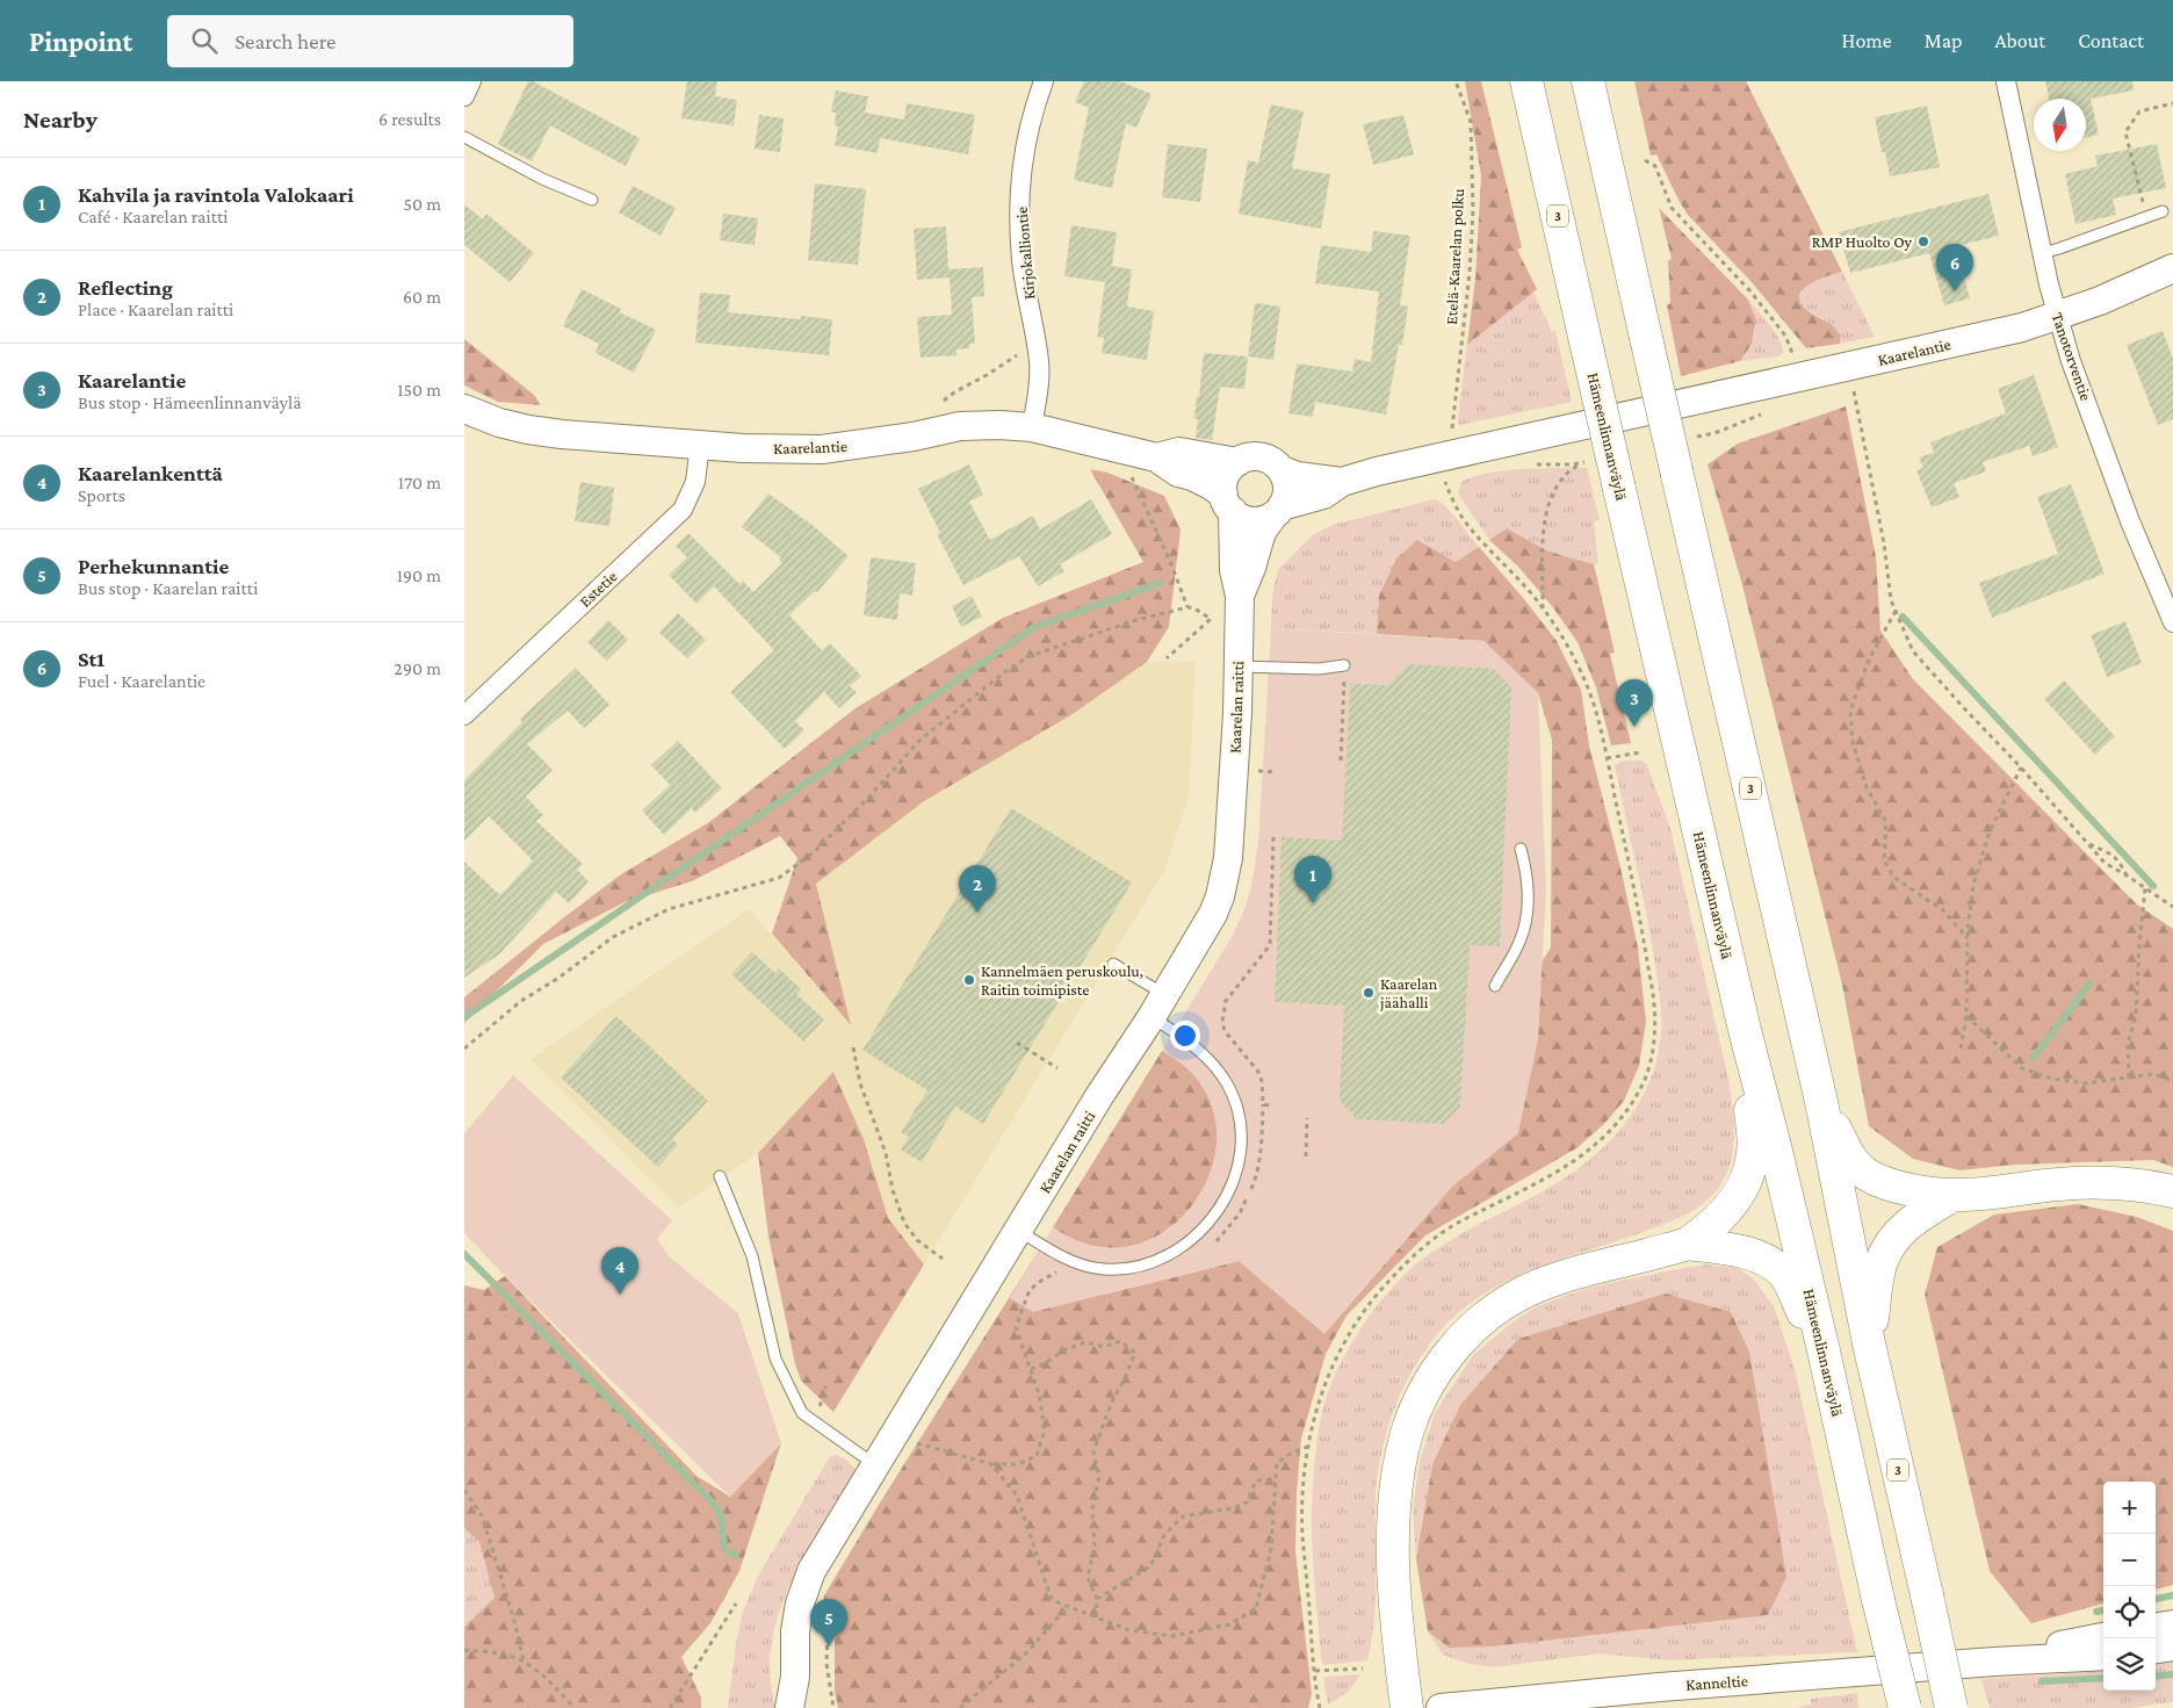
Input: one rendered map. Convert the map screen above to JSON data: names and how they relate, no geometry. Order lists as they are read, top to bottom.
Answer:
{
  "streets": {
    "highway": ["3", "Hämeenlinnanväylä"],
    "main road": ["Kaarelantie", "Kaarelan raitti", "Kanneltie"],
    "street": ["Kirjokalliontie", "Tanotorventie", "Estetie"],
    "path": ["Etelä-Kaarelan polku"]
  },
  "crossings": [
    ["Kirjokalliontie", "Kaarelantie"],
    ["Kaarelantie", "Tanotorventie"],
    ["Kaarelantie", "Estetie"],
    ["Kaarelantie", "Kaarelan raitti"]
  ],
  "places": ["RMP Huolto Oy", "Kannelmäen peruskoulu, Raitin toimipiste", "Kaarelan jäähalli"],
  "north": "bottom",
  "page": {
    "header": "Pinpoint",
    "search": "Search here",
    "nav": [
      "Home",
      "Map",
      "About",
      "Contact"
    ],
    "heading": ["Nearby", "6 results"],
    "list": [
      {
        "mark": "1",
        "name": "Kahvila ja ravintola Valokaari",
        "note": "Café · Kaarelan raitti",
        "value": "50 m"
      },
      {
        "mark": "2",
        "name": "Reflecting",
        "note": "Place · Kaarelan raitti",
        "value": "60 m"
      },
      {
        "mark": "3",
        "name": "Kaarelantie",
        "note": "Bus stop · Hämeenlinnanväylä",
        "value": "150 m"
      },
      {
        "mark": "4",
        "name": "Kaarelankenttä",
        "note": "Sports",
        "value": "170 m"
      },
      {
        "mark": "5",
        "name": "Perhekunnantie",
        "note": "Bus stop · Kaarelan raitti",
        "value": "190 m"
      },
      {
        "mark": "6",
        "name": "St1",
        "note": "Fuel · Kaarelantie",
        "value": "290 m"
      }
    ],
    "pins": [
      "6",
      "3",
      "1",
      "2",
      "4",
      "5"
    ],
    "map_buttons": ["+", "−"]
  }
}
